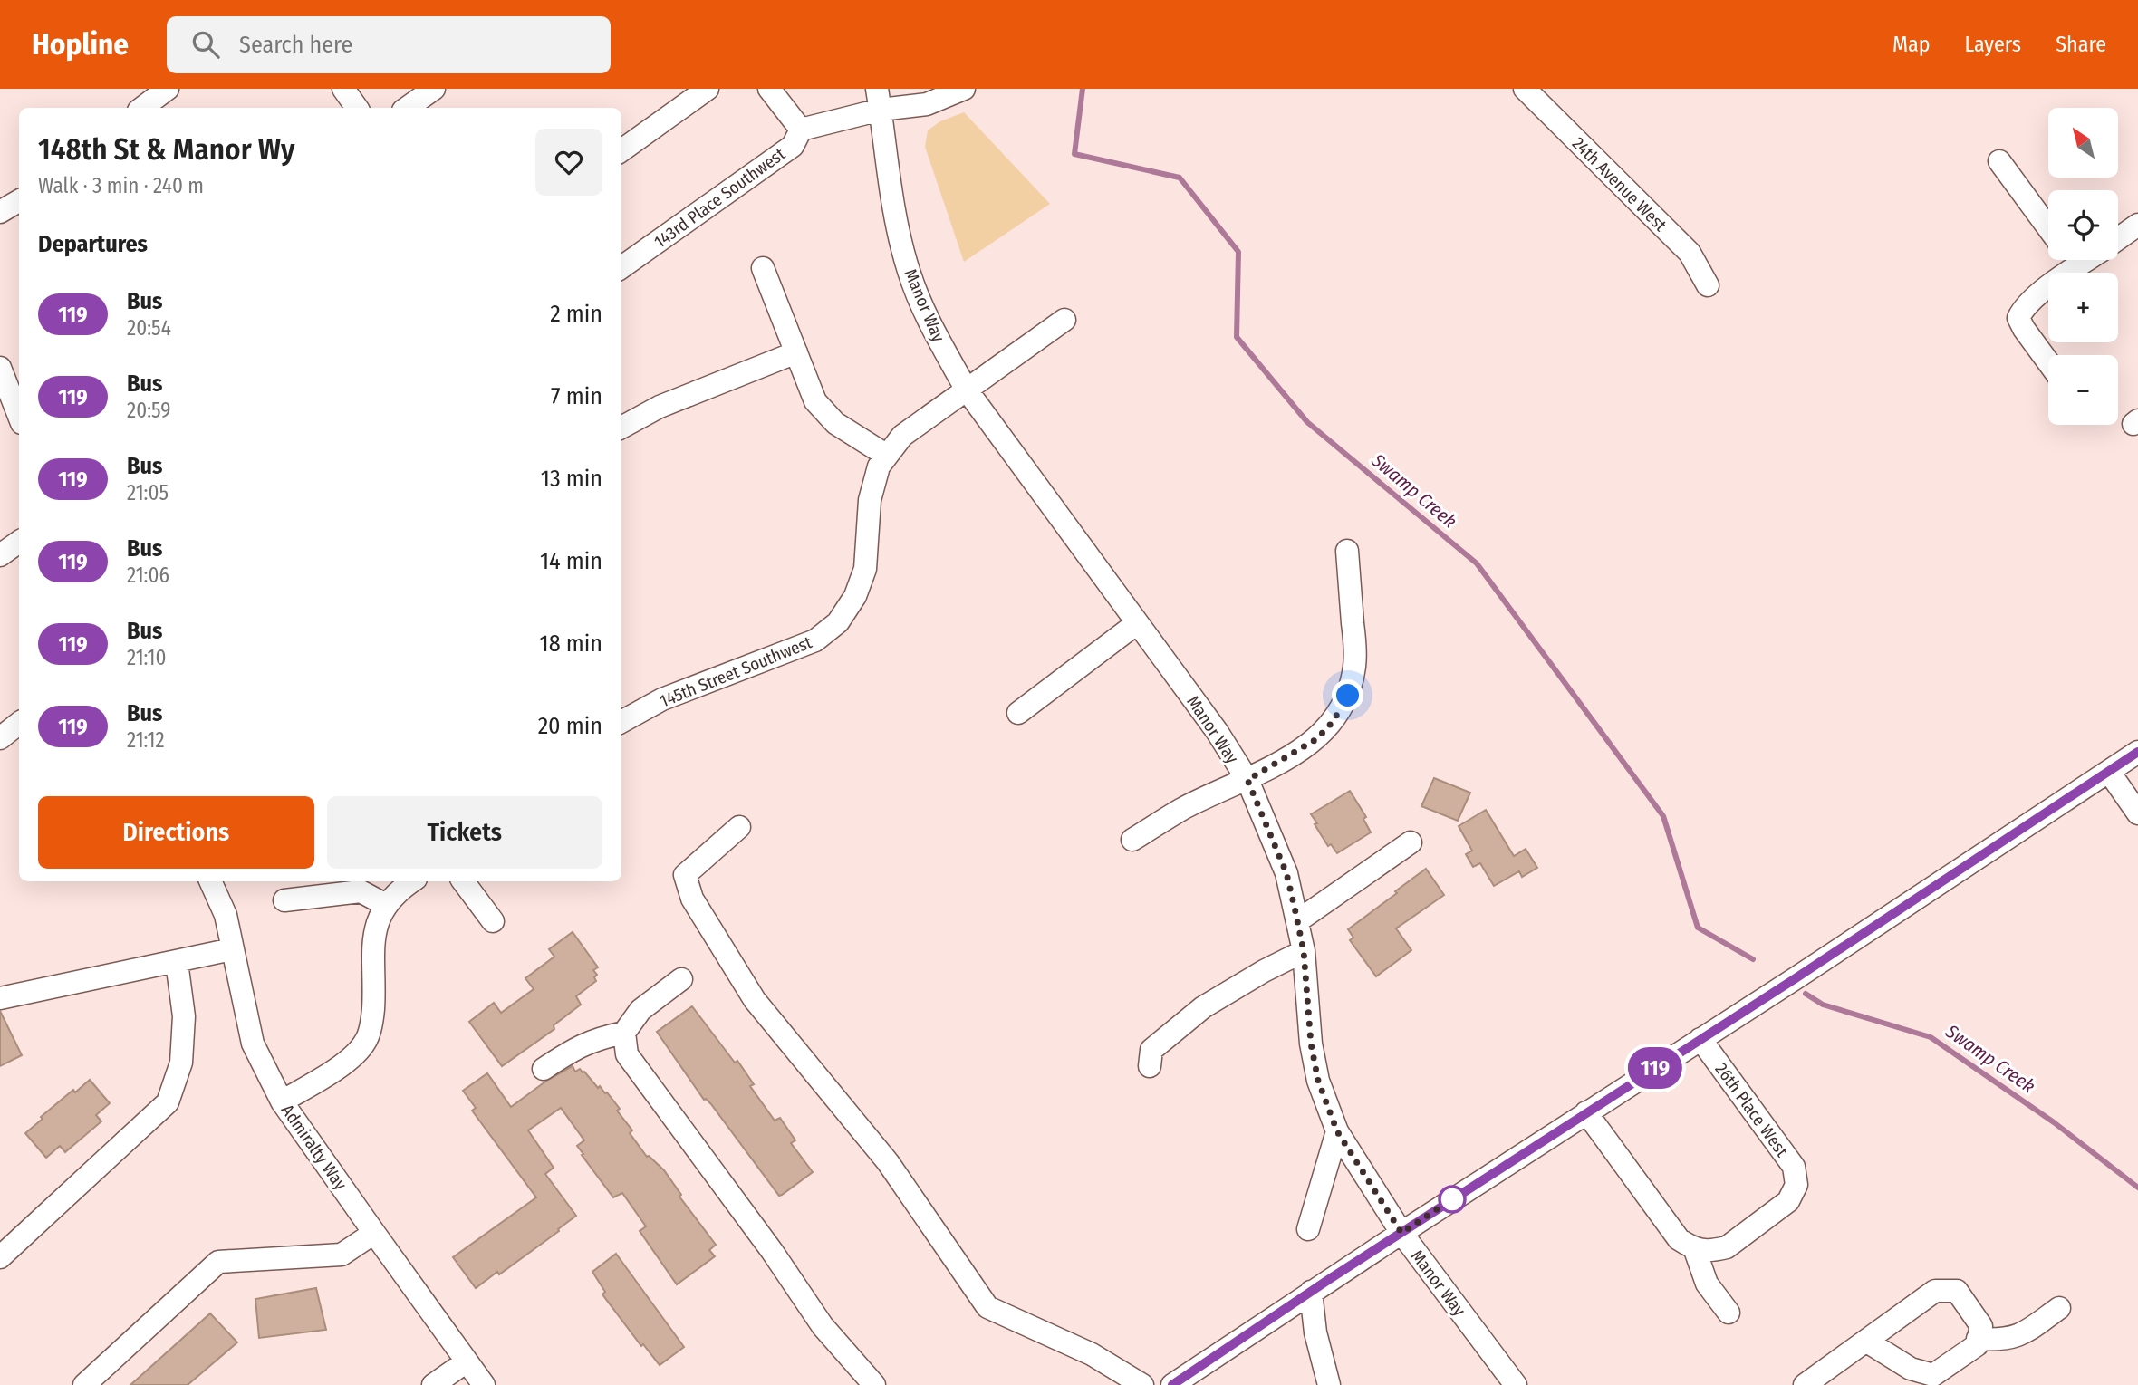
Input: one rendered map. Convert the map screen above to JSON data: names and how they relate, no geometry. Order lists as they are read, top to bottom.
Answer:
{
  "streets": {
    "street": [
      "24th Avenue West",
      "143rd Place Southwest",
      "Manor Way",
      "145th Street Southwest",
      "26th Place West",
      "Admiralty Way"
    ]
  },
  "crossings": [
    ["Manor Way", "145th Street Southwest"]
  ],
  "water": ["Swamp Creek"],
  "lines": ["bus line 119"],
  "north": "top left",
  "page": {
    "header": "Hopline",
    "search": "Search here",
    "nav": ["Map", "Layers", "Share"],
    "on_map": "119",
    "map_buttons": ["+", "−"],
    "heading": [
      ["148th St & Manor Wy", "Walk · 3 min · 240 m"],
      "Departures"
    ],
    "list": [
      {
        "mark": "119",
        "name": "Bus",
        "note": "20:54",
        "value": "2 min"
      },
      {
        "mark": "119",
        "name": "Bus",
        "note": "20:59",
        "value": "7 min"
      },
      {
        "mark": "119",
        "name": "Bus",
        "note": "21:05",
        "value": "13 min"
      },
      {
        "mark": "119",
        "name": "Bus",
        "note": "21:06",
        "value": "14 min"
      },
      {
        "mark": "119",
        "name": "Bus",
        "note": "21:10",
        "value": "18 min"
      },
      {
        "mark": "119",
        "name": "Bus",
        "note": "21:12",
        "value": "20 min"
      }
    ],
    "buttons": ["Directions", "Tickets"]
  }
}
